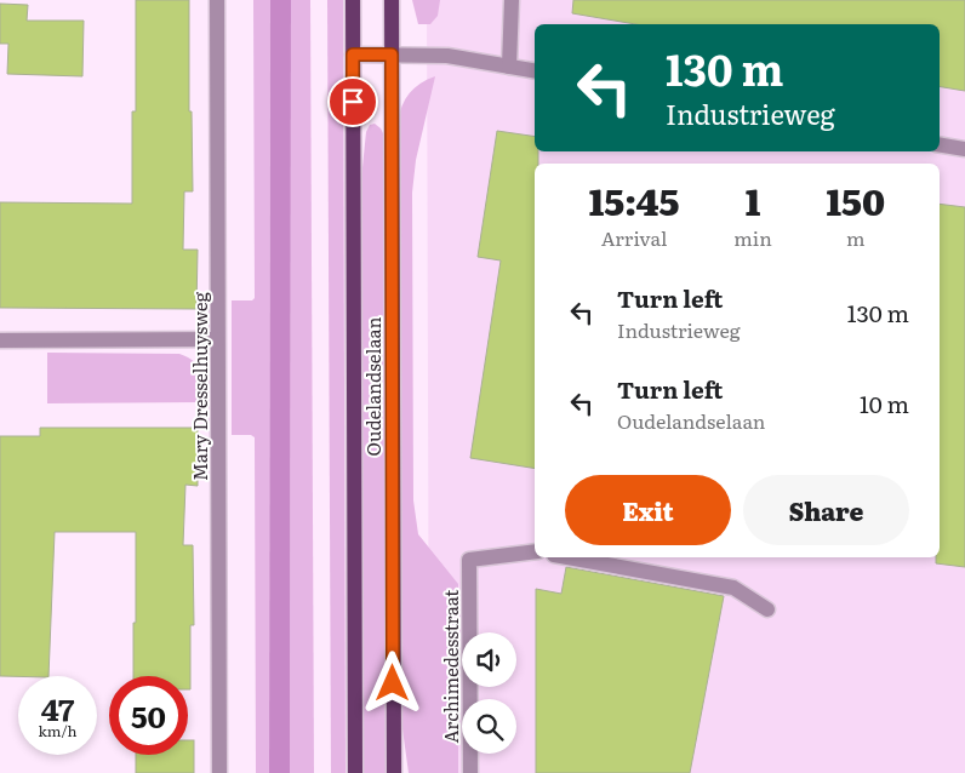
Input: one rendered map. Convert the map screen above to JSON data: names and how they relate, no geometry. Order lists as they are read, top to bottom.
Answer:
{
  "streets": {
    "main road": ["Oudelandselaan"],
    "street": ["Mary Dresselhuysweg", "Archimedesstraat"]
  },
  "page": {
    "turn": ["130 m", "Industrieweg"],
    "eta": [
      "15:45",
      "Arrival",
      "1",
      "min",
      "150",
      "m"
    ],
    "list": [
      {
        "name": "Turn left",
        "note": "Industrieweg",
        "value": "130 m"
      },
      {
        "name": "Turn left",
        "note": "Oudelandselaan",
        "value": "10 m"
      }
    ],
    "buttons": ["Exit", "Share"],
    "speed": "47 km/h",
    "limit": "50"
  }
}
